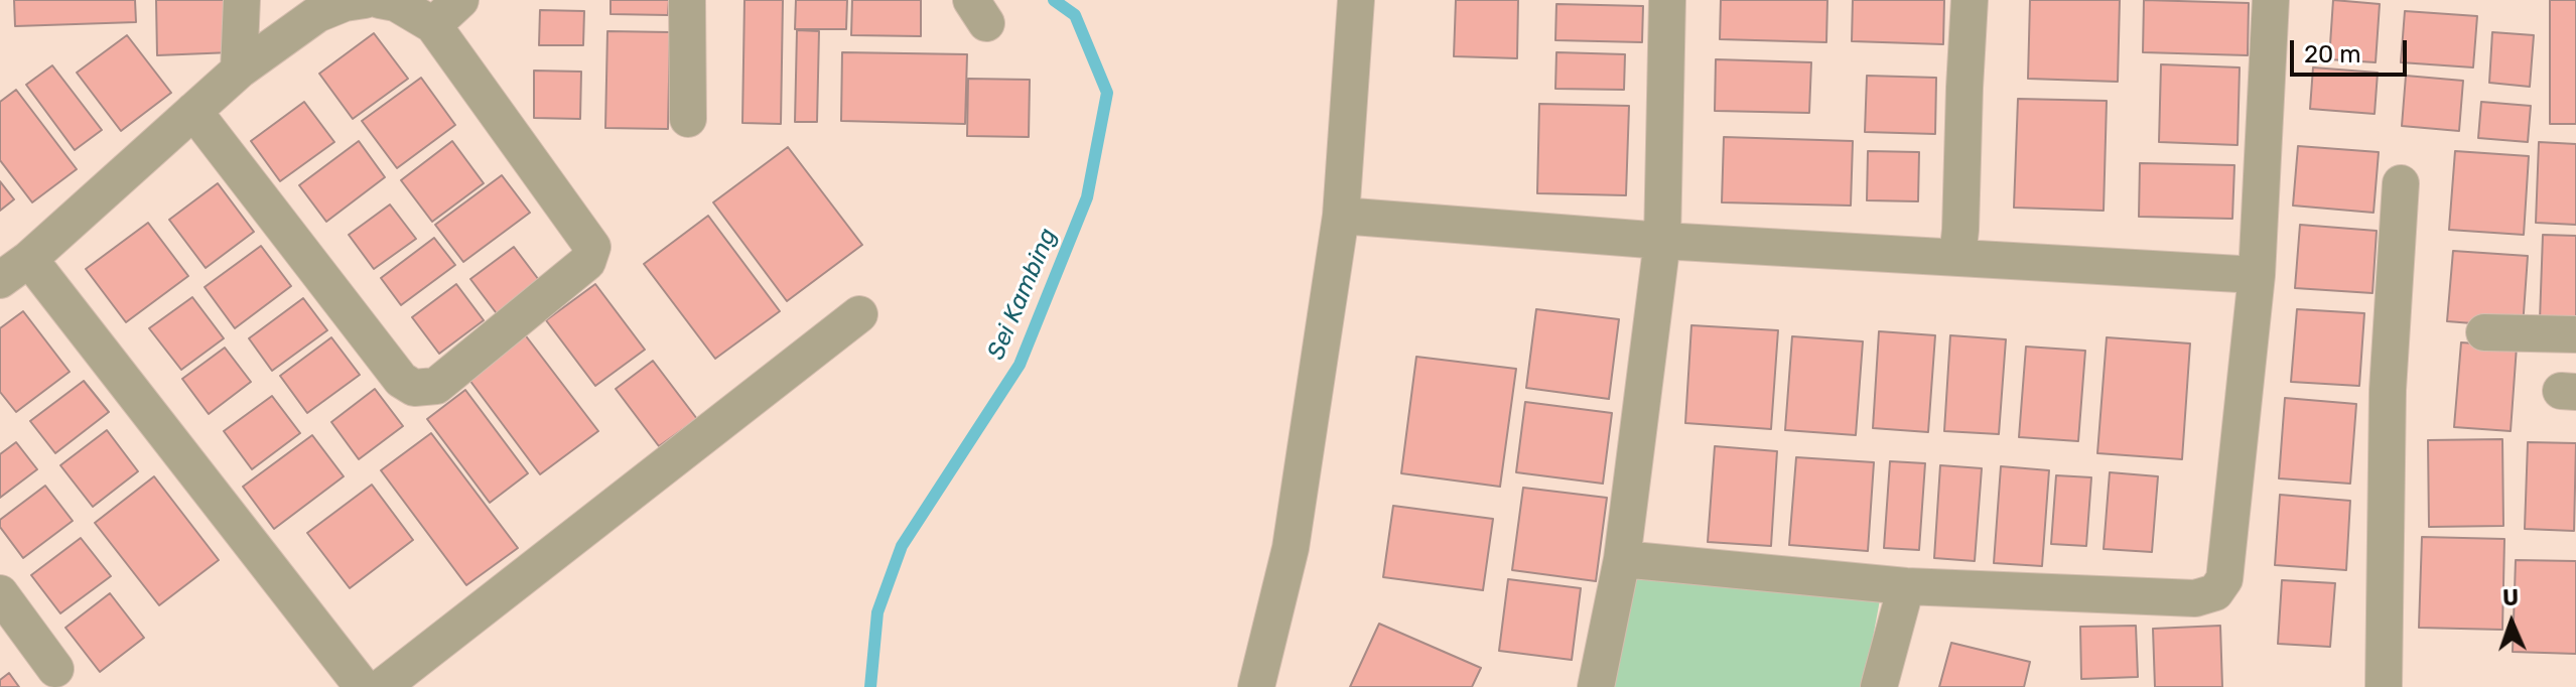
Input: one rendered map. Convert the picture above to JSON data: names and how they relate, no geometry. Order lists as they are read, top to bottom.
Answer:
{
  "water": ["Sei Kambing"],
  "scale_bar": "20 m",
  "north": "top"
}
